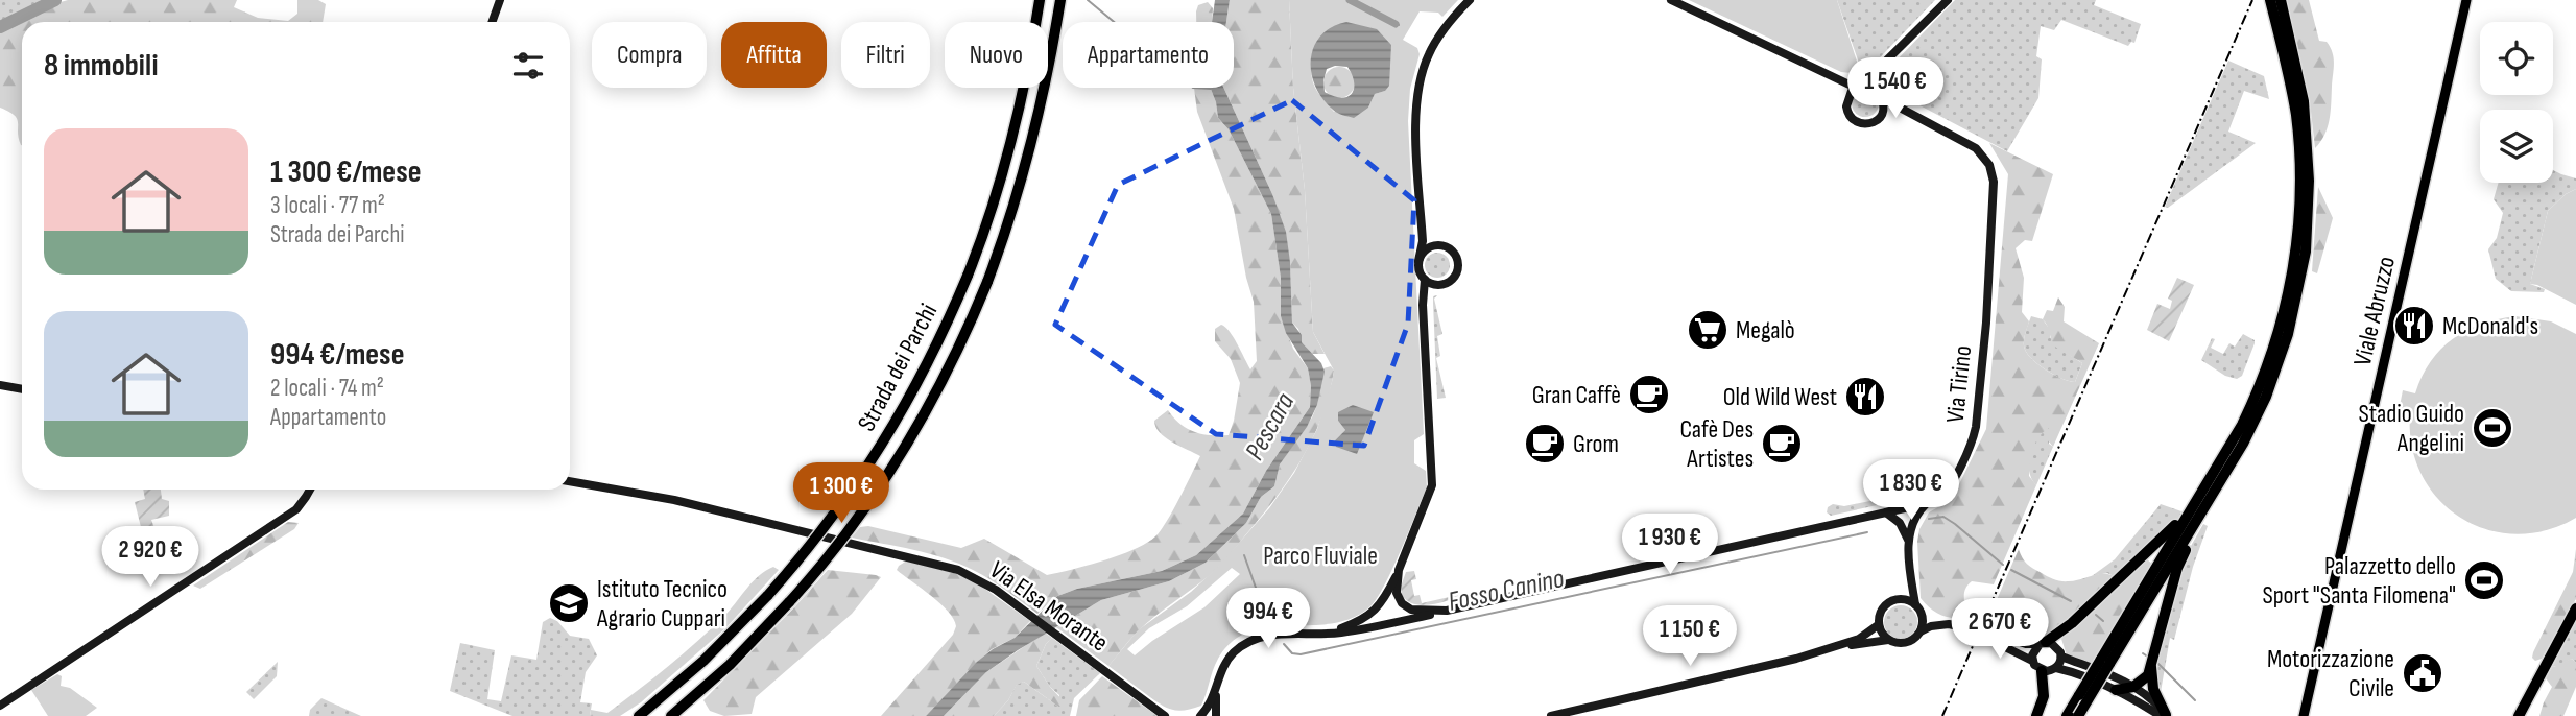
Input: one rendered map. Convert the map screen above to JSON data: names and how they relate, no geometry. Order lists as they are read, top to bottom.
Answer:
{
  "streets": {
    "highway": ["Strada dei Parchi"],
    "main road": ["Viale Abruzzo"],
    "street": ["Via Tirino", "Via Elsa Morante"]
  },
  "water": ["Pescara", "Fosso Canino"],
  "parks": ["Parco Fluviale"],
  "places": {
    "restaurant": ["McDonald's", "Old Wild West"],
    "supermarket": ["Megalò"],
    "cafe": ["Gran Caffè", "Grom", "Cafè Des Artistes"],
    "sports": ["Stadio Guido Angelini", "Palazzetto dello Sport \"Santa Filomena\""],
    "school or university": ["Istituto Tecnico Agrario Cuppari"],
    "public building": ["Motorizzazione Civile"]
  },
  "page": {
    "chip": [
      "Compra",
      "Affitta",
      "Filtri",
      "Nuovo",
      "Appartamento"
    ],
    "heading": "8 immobili",
    "price": [
      "1 540 €",
      "1 830 €",
      "1 300 €",
      "1 930 €",
      "2 920 €",
      "994 €",
      "2 670 €",
      "1 150 €"
    ],
    "list": [
      {
        "name": "1 300 €/mese",
        "note": "3 locali · 77 m² · Strada dei Parchi"
      },
      {
        "name": "994 €/mese",
        "note": "2 locali · 74 m² · Appartamento"
      }
    ]
  }
}
